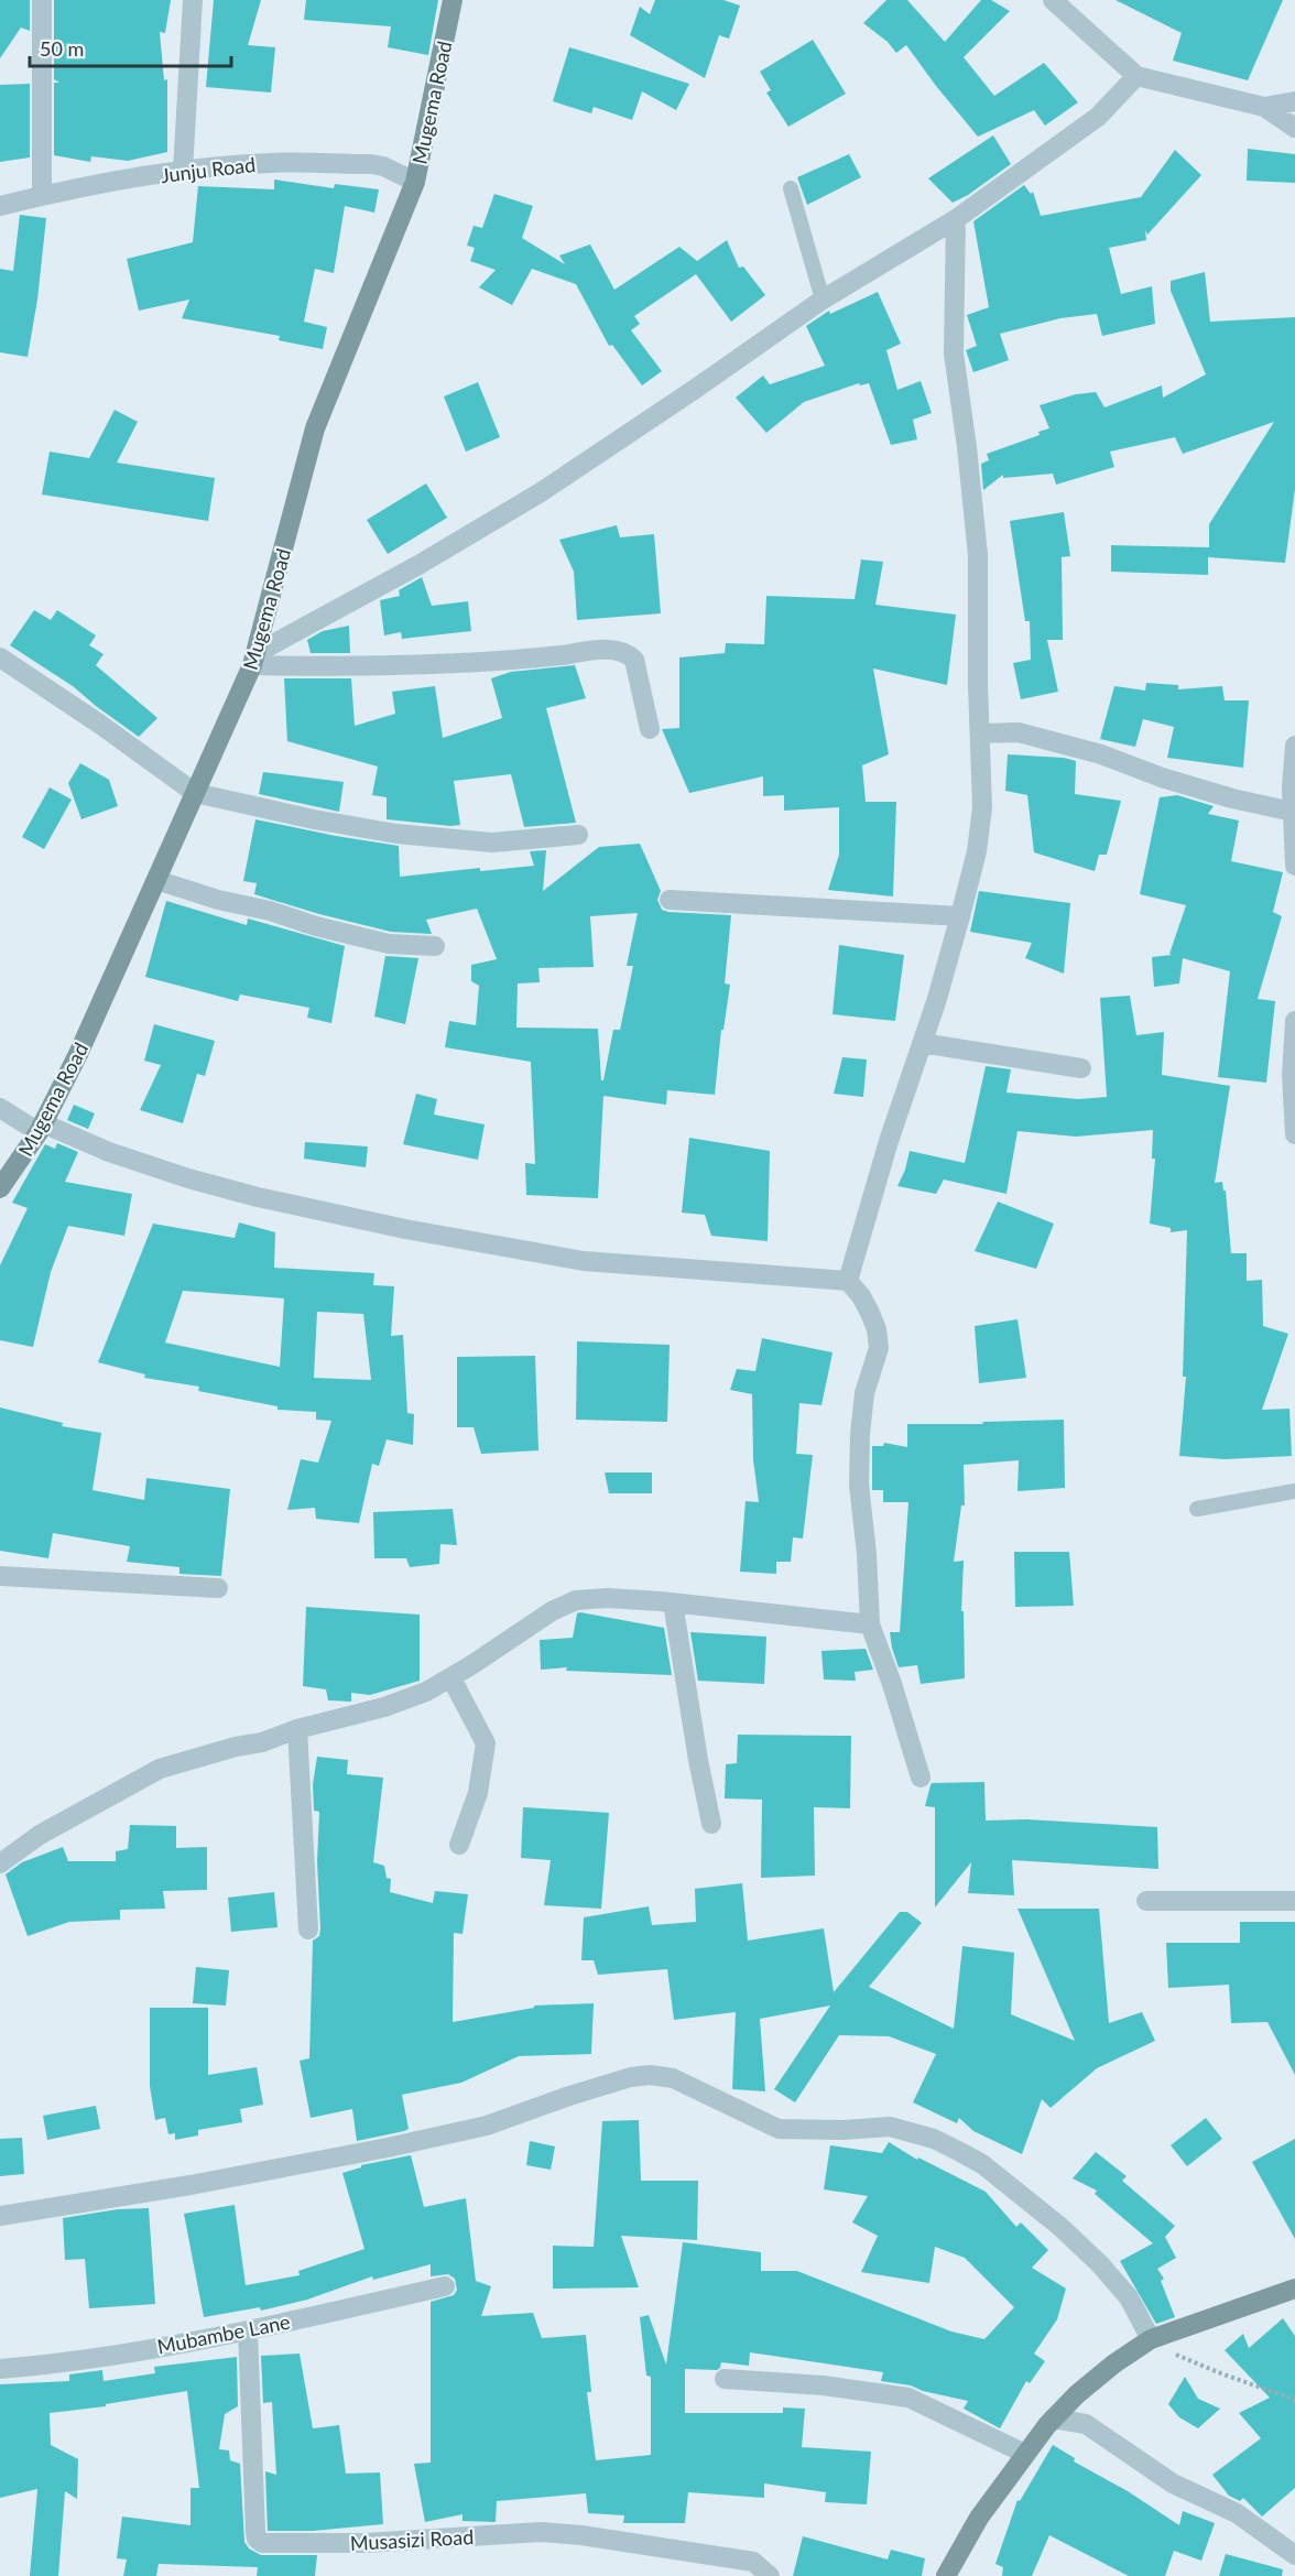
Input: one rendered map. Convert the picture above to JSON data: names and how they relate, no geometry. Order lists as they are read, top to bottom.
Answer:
{
  "streets": {
    "street": [
      "Mugema Road",
      "Junju Road",
      "Mubambe Lane",
      "Musasizi Road"
    ]
  },
  "crossings": [
    ["Mugema Road", "Junju Road"],
    ["Mubambe Lane", "Musasizi Road"]
  ],
  "scale_bar": "50 m"
}
